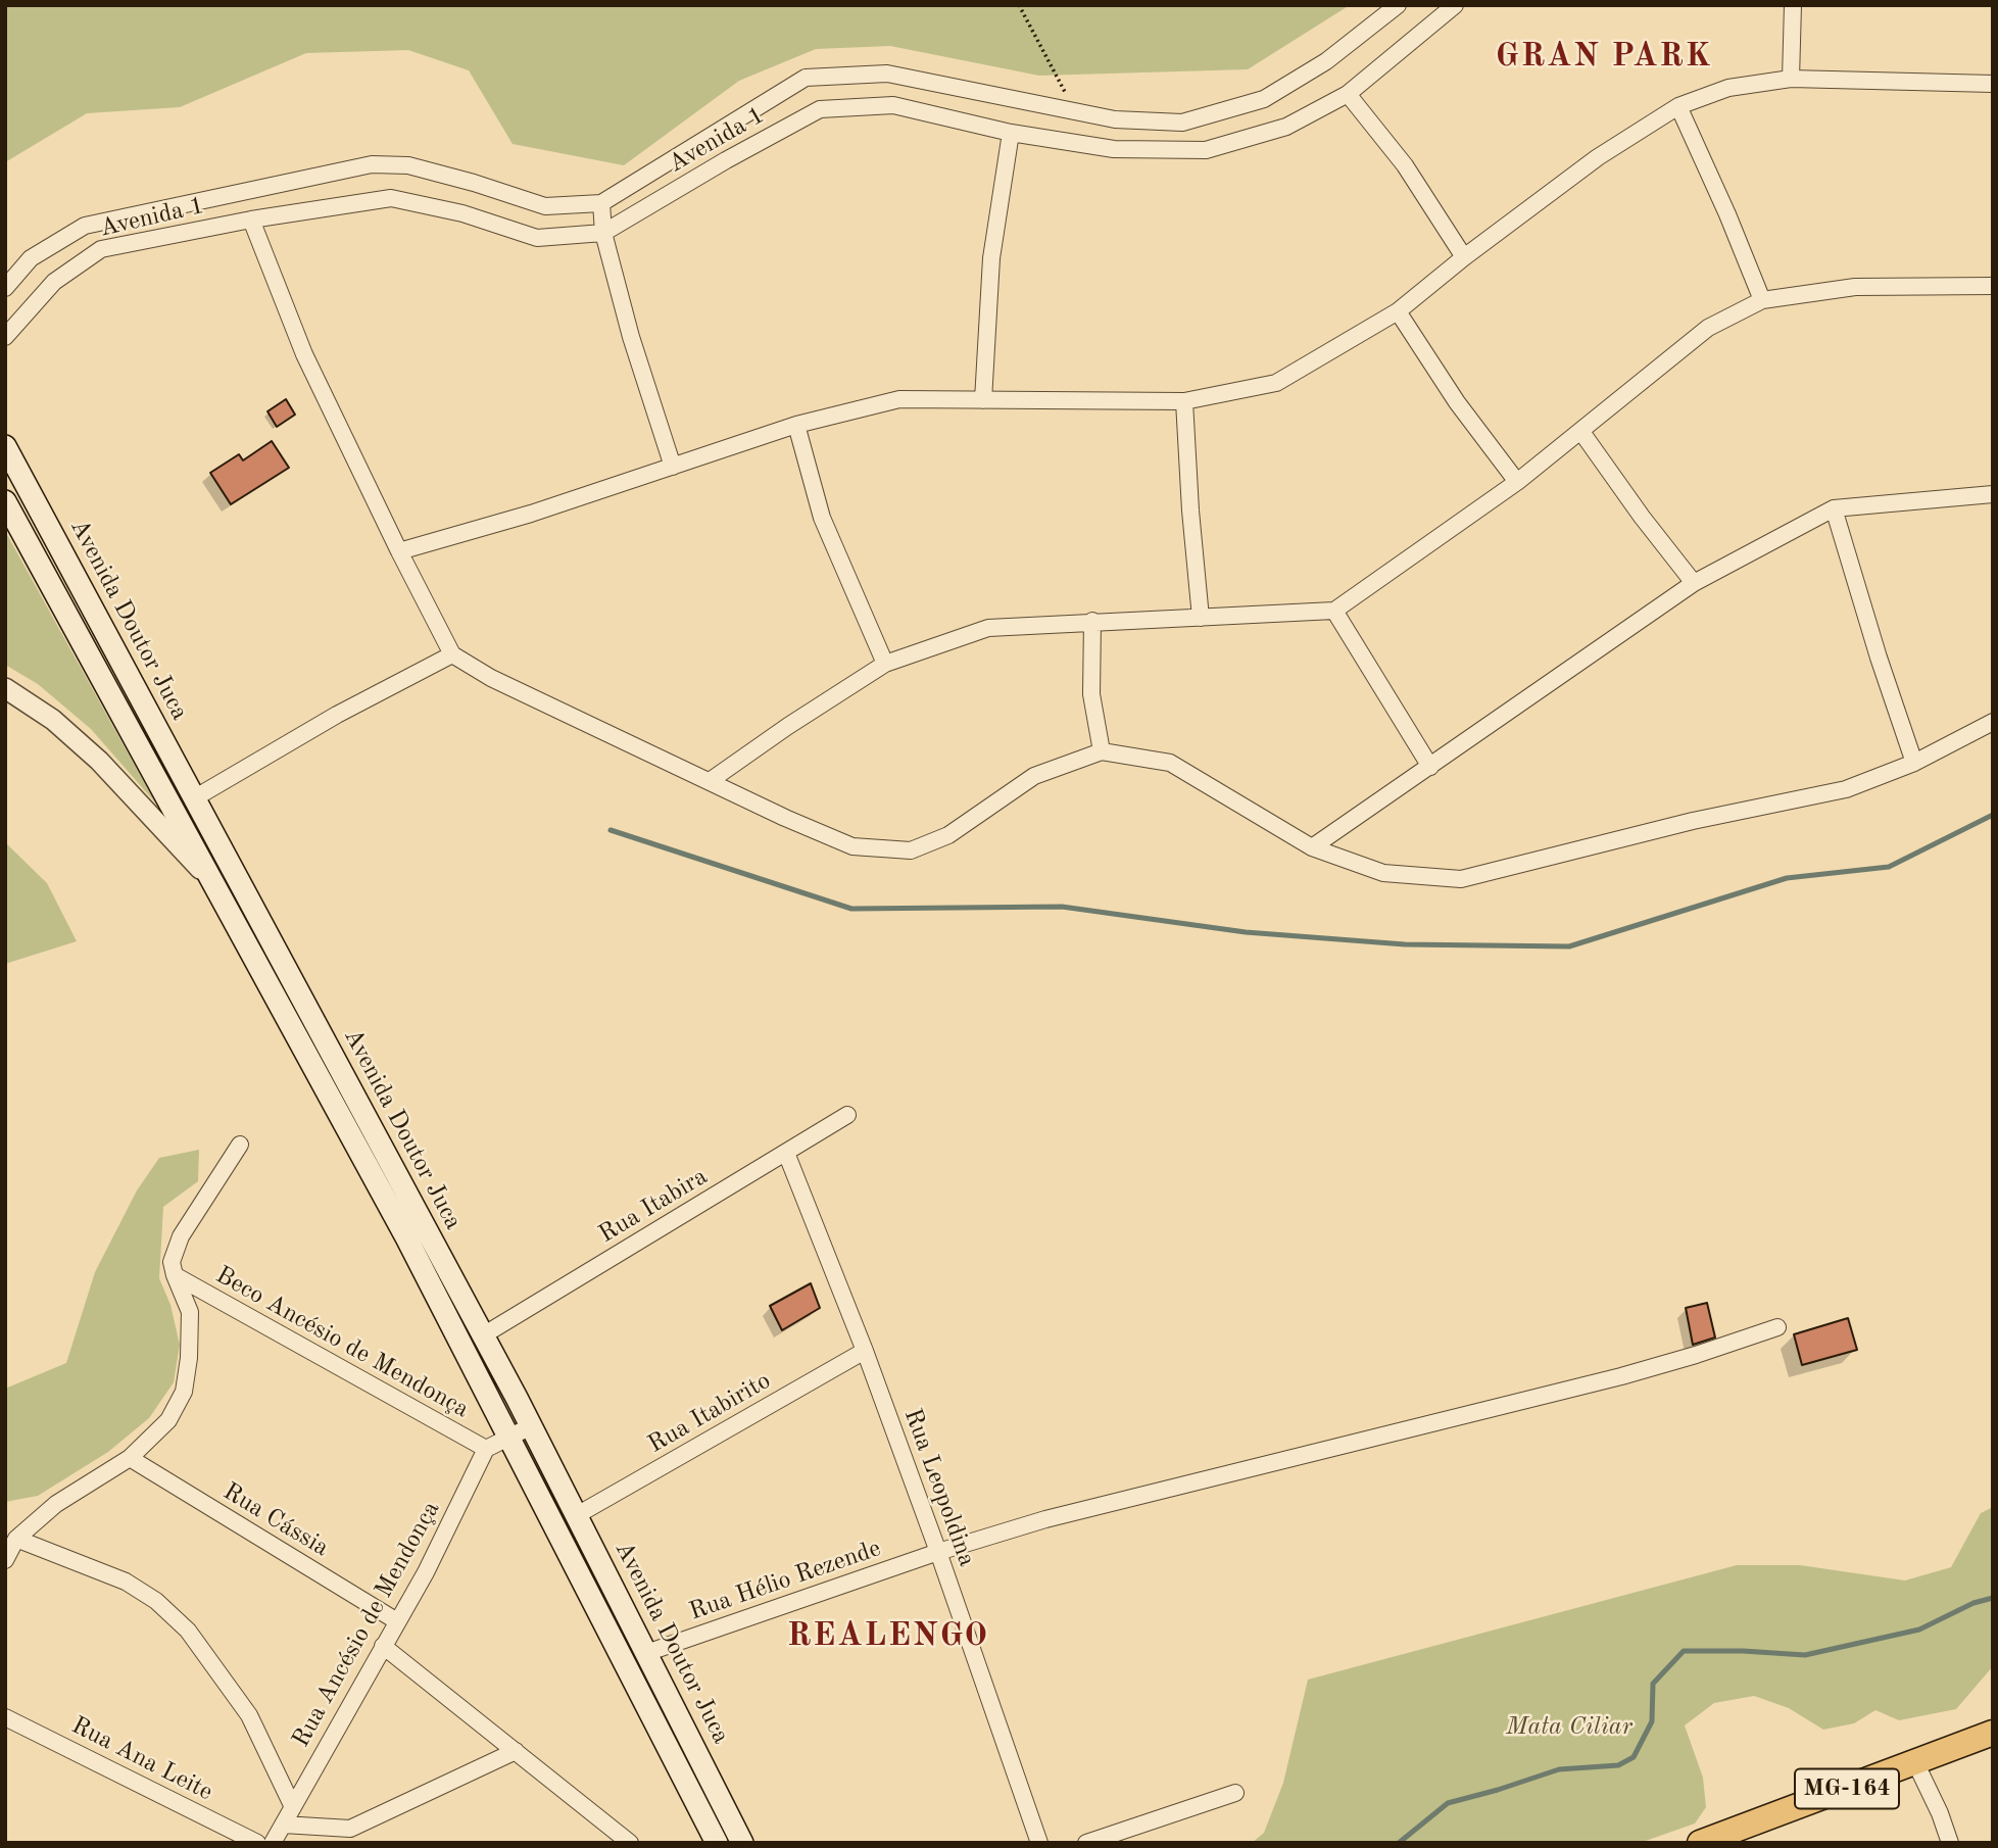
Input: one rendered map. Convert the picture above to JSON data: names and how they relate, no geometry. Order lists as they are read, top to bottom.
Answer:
{
  "streets": {
    "main road": ["Avenida Doutor Juca", "MG-164"],
    "street": [
      "Avenida 1",
      "Rua Itabira",
      "Beco Ancésio de Mendonça",
      "Rua Itabirito",
      "Rua Leopoldina",
      "Rua Cássia",
      "Rua Hélio Rezende",
      "Rua Ancésio de Mendonça",
      "Rua Ana Leite"
    ]
  },
  "crossings": [
    ["Avenida Doutor Juca", "Rua Itabira"],
    ["Avenida Doutor Juca", "Rua Itabirito"],
    ["Avenida Doutor Juca", "Rua Hélio Rezende"],
    ["Rua Itabira", "Rua Leopoldina"],
    ["Beco Ancésio de Mendonça", "Rua Ancésio de Mendonça"],
    ["Rua Itabirito", "Rua Leopoldina"],
    ["Rua Leopoldina", "Rua Hélio Rezende"],
    ["Rua Cássia", "Rua Ancésio de Mendonça"]
  ],
  "districts": ["GRAN PARK", "REALENGO"],
  "parks": ["Mata Ciliar"]
}
